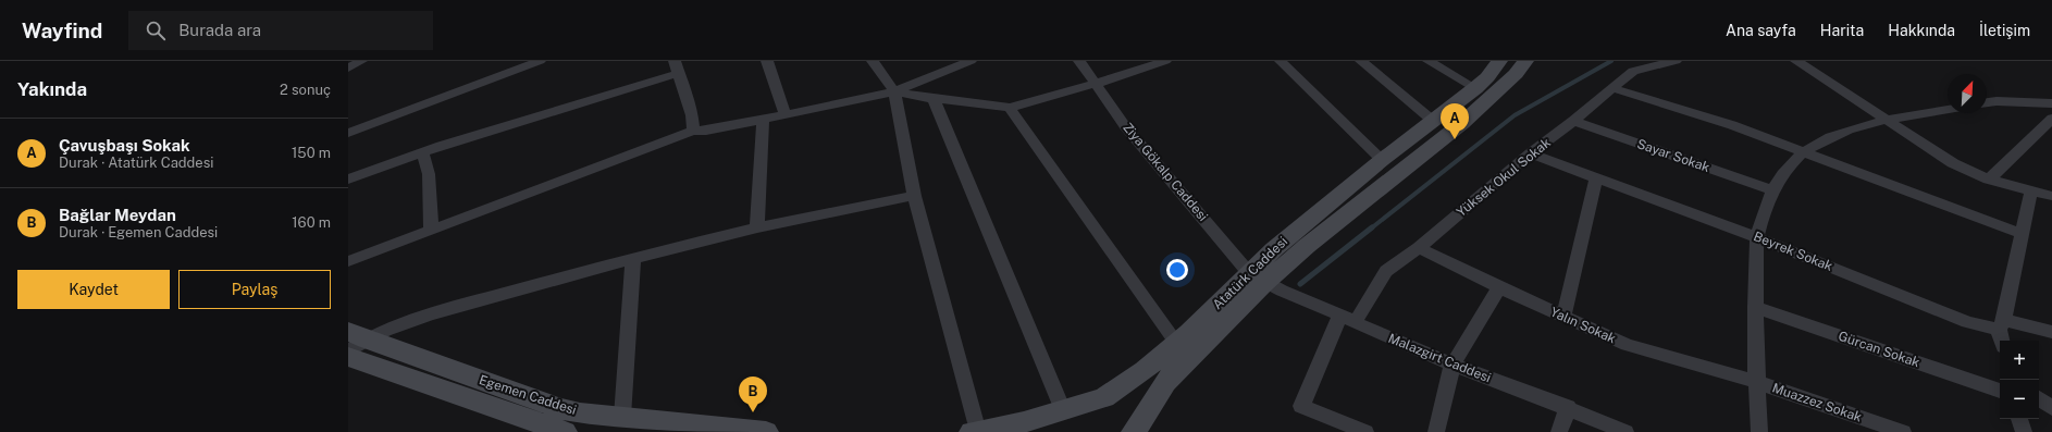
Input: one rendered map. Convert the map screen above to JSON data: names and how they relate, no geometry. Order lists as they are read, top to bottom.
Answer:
{
  "streets": {
    "main road": ["Atatürk Caddesi", "Egemen Caddesi"],
    "street": [
      "Sayar Sokak",
      "Ziya Gökalp Caddesi",
      "Yüksek Okul Sokak",
      "Beyrek Sokak",
      "Yalın Sokak",
      "Gürcan Sokak",
      "Malazgirt Caddesi",
      "Muazzez Sokak"
    ]
  },
  "crossings": [
    ["Sayar Sokak", "Yüksek Okul Sokak"],
    ["Ziya Gökalp Caddesi", "Atatürk Caddesi"],
    ["Ziya Gökalp Caddesi", "Malazgirt Caddesi"],
    ["Yüksek Okul Sokak", "Beyrek Sokak"],
    ["Yüksek Okul Sokak", "Yalın Sokak"],
    ["Yüksek Okul Sokak", "Malazgirt Caddesi"],
    ["Atatürk Caddesi", "Malazgirt Caddesi"],
    ["Yalın Sokak", "Muazzez Sokak"]
  ],
  "north": "top right",
  "page": {
    "header": "Wayfind",
    "search": "Burada ara",
    "nav": [
      "Ana sayfa",
      "Harita",
      "Hakkında",
      "İletişim"
    ],
    "heading": ["Yakında", "2 sonuç"],
    "pins": ["A", "B"],
    "list": [
      {
        "mark": "A",
        "name": "Çavuşbaşı Sokak",
        "note": "Durak · Atatürk Caddesi",
        "value": "150 m"
      },
      {
        "mark": "B",
        "name": "Bağlar Meydan",
        "note": "Durak · Egemen Caddesi",
        "value": "160 m"
      }
    ],
    "buttons": ["Kaydet", "Paylaş"],
    "map_buttons": ["+", "−"]
  }
}
